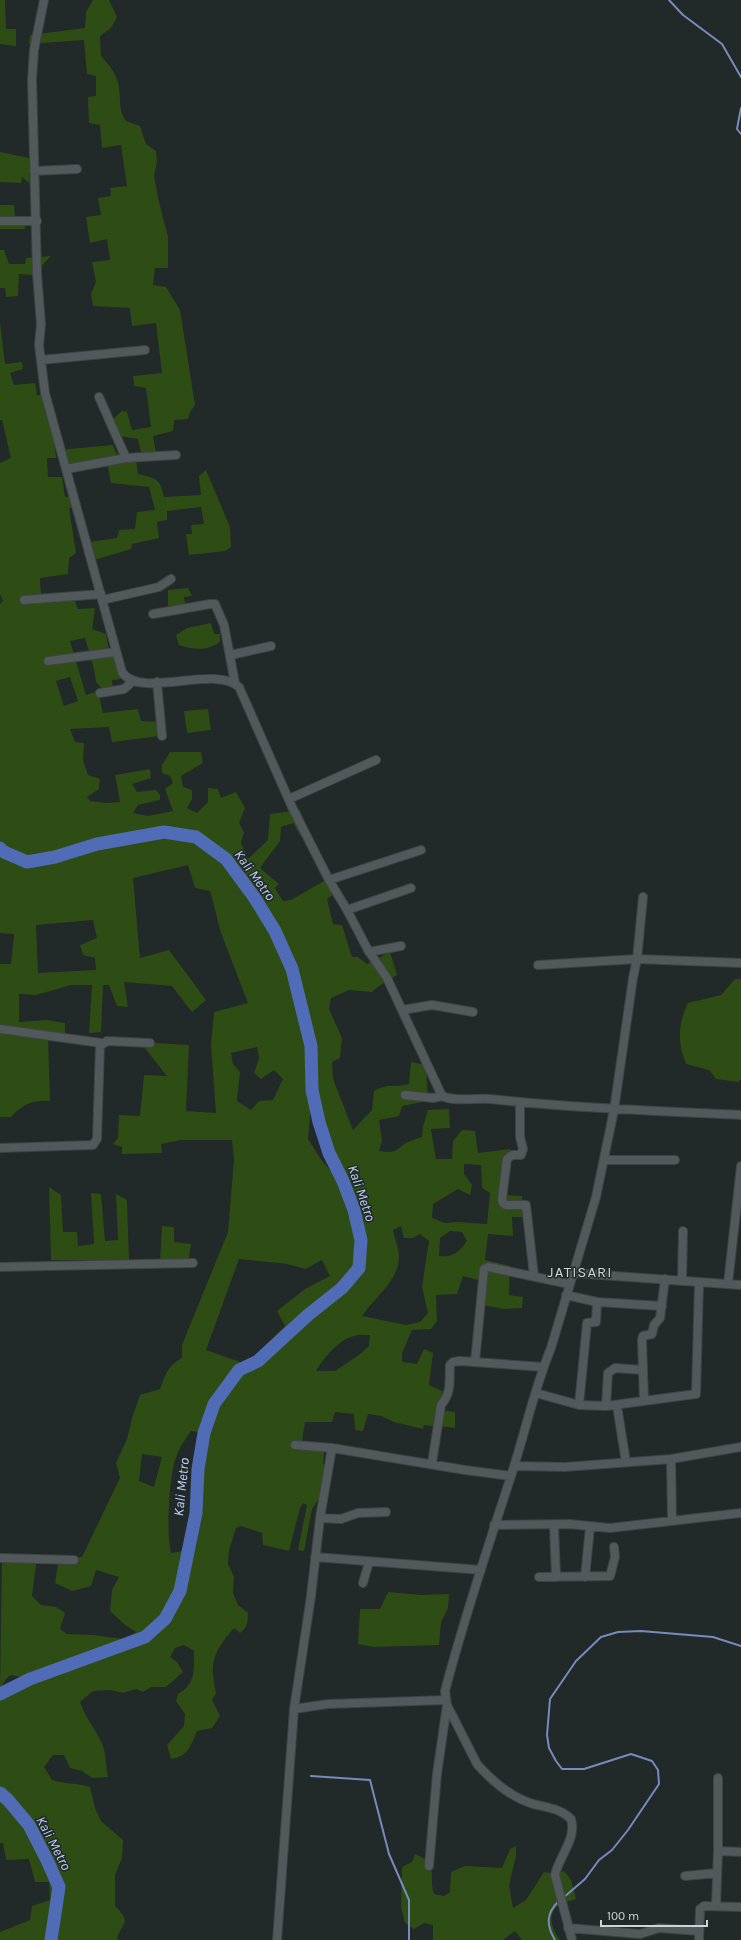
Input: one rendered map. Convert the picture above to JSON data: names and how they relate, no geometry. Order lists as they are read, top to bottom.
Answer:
{
  "districts": ["JATISARI"],
  "water": ["Kali Metro"],
  "scale_bar": "100 m"
}
